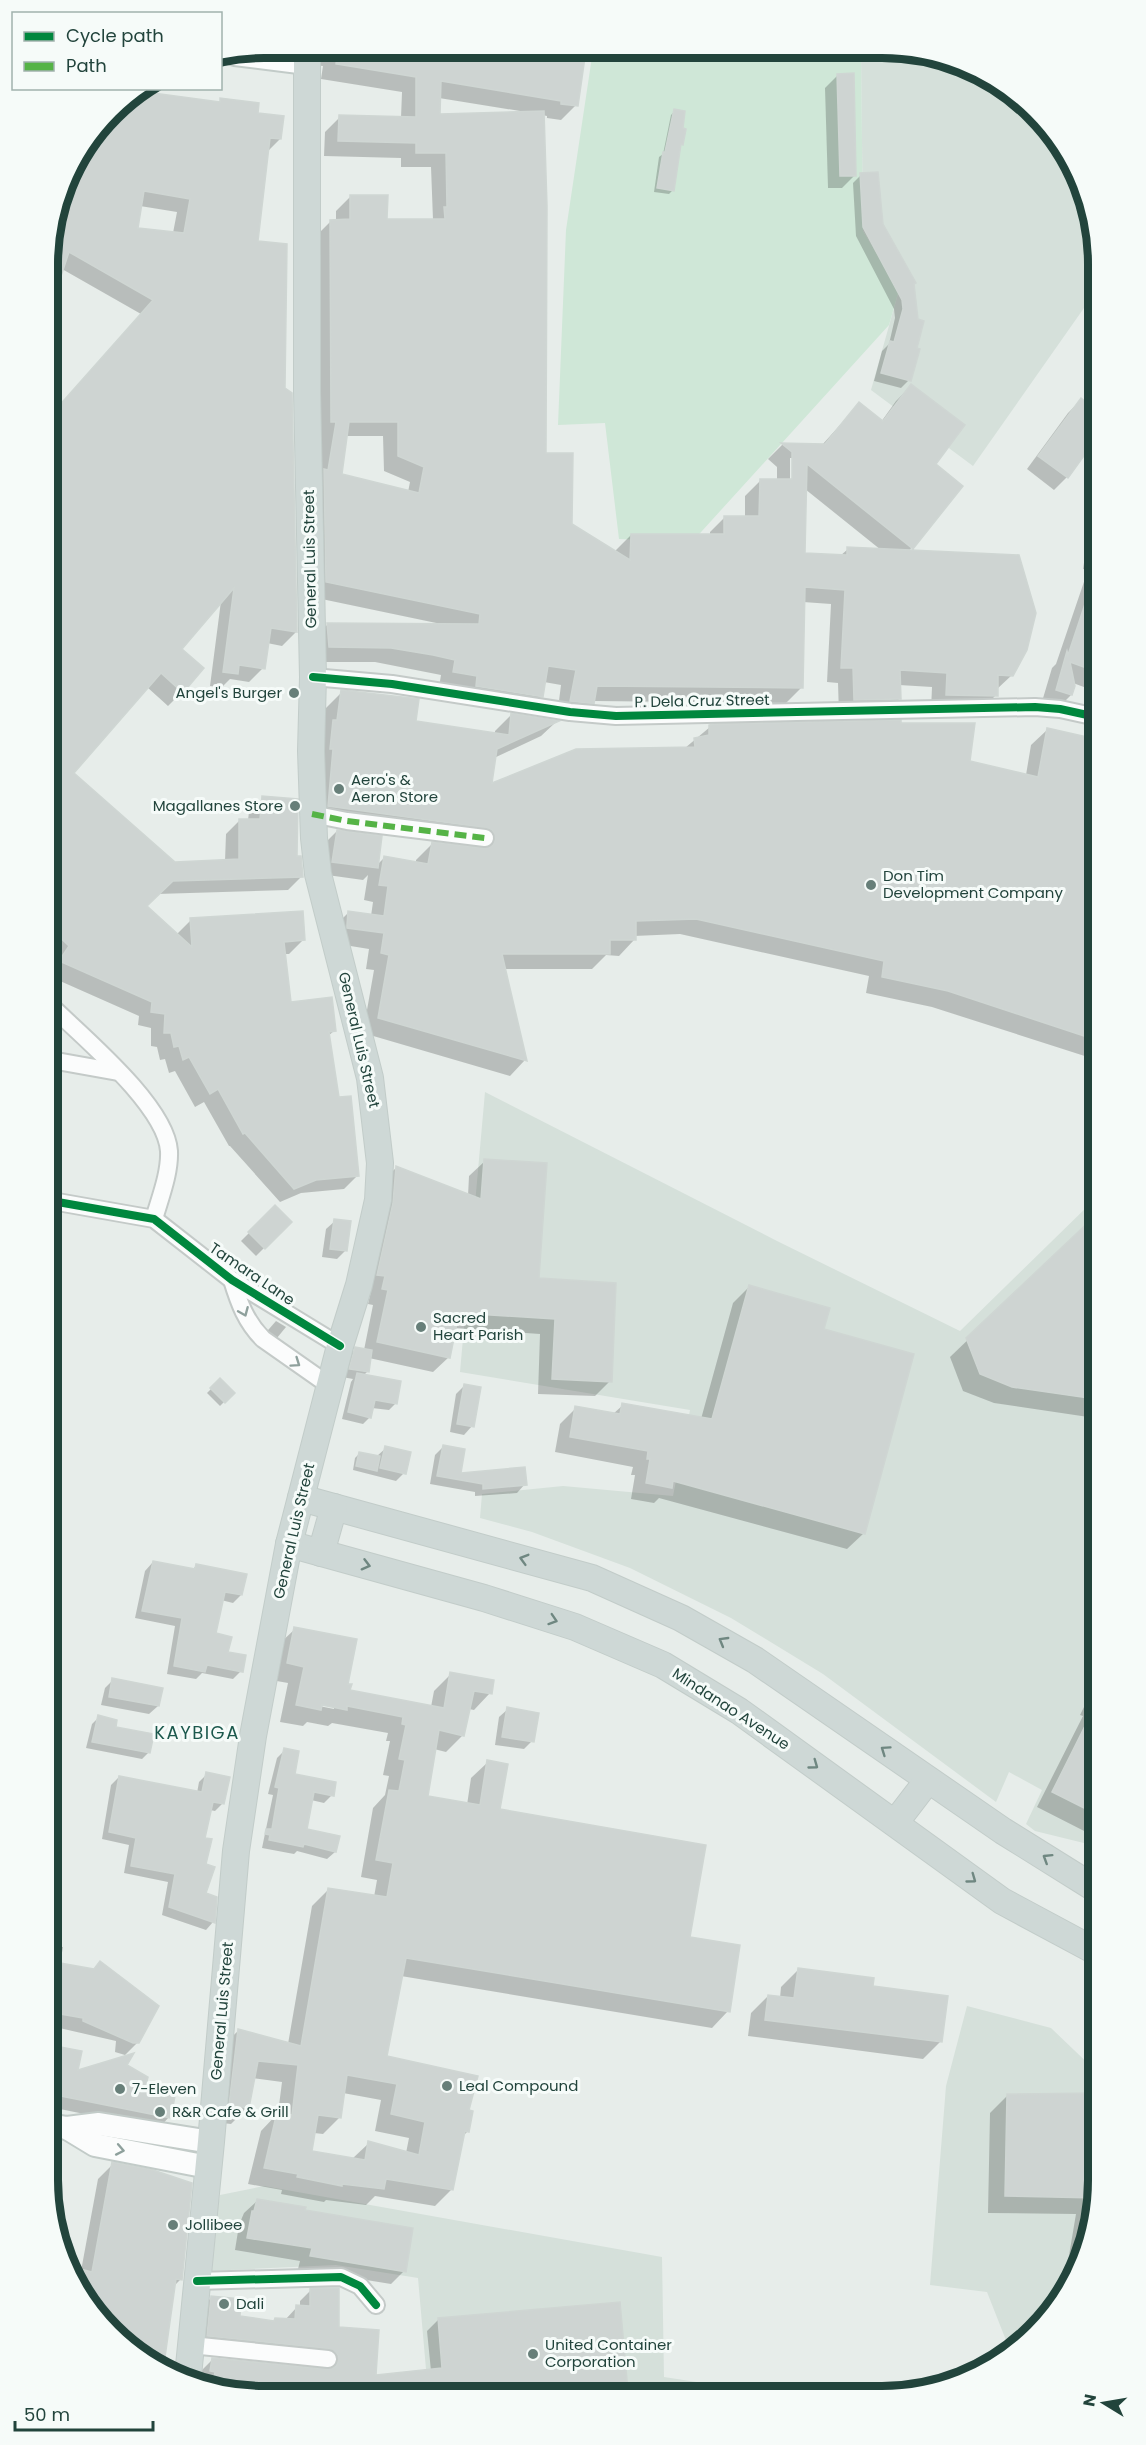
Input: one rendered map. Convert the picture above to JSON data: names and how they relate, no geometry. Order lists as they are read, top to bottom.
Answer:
{
  "streets": {
    "main road": ["General Luis Street", "Mindanao Avenue"],
    "street": ["P. Dela Cruz Street", "Tamara Lane"]
  },
  "crossings": [
    ["General Luis Street", "P. Dela Cruz Street"],
    ["General Luis Street", "Tamara Lane"],
    ["General Luis Street", "Mindanao Avenue"]
  ],
  "districts": ["KAYBIGA"],
  "places": [
    "Angel's Burger",
    "Aero's & Aeron Store",
    "Magallanes Store",
    "Don Tim Development Company",
    "Sacred Heart Parish",
    "Leal Compound",
    "7-Eleven",
    "R&R Cafe & Grill",
    "Jollibee",
    "Dali",
    "United Container Corporation"
  ],
  "legend": ["Cycle path", "Path"],
  "scale_bar": "50 m",
  "north": "left"
}
